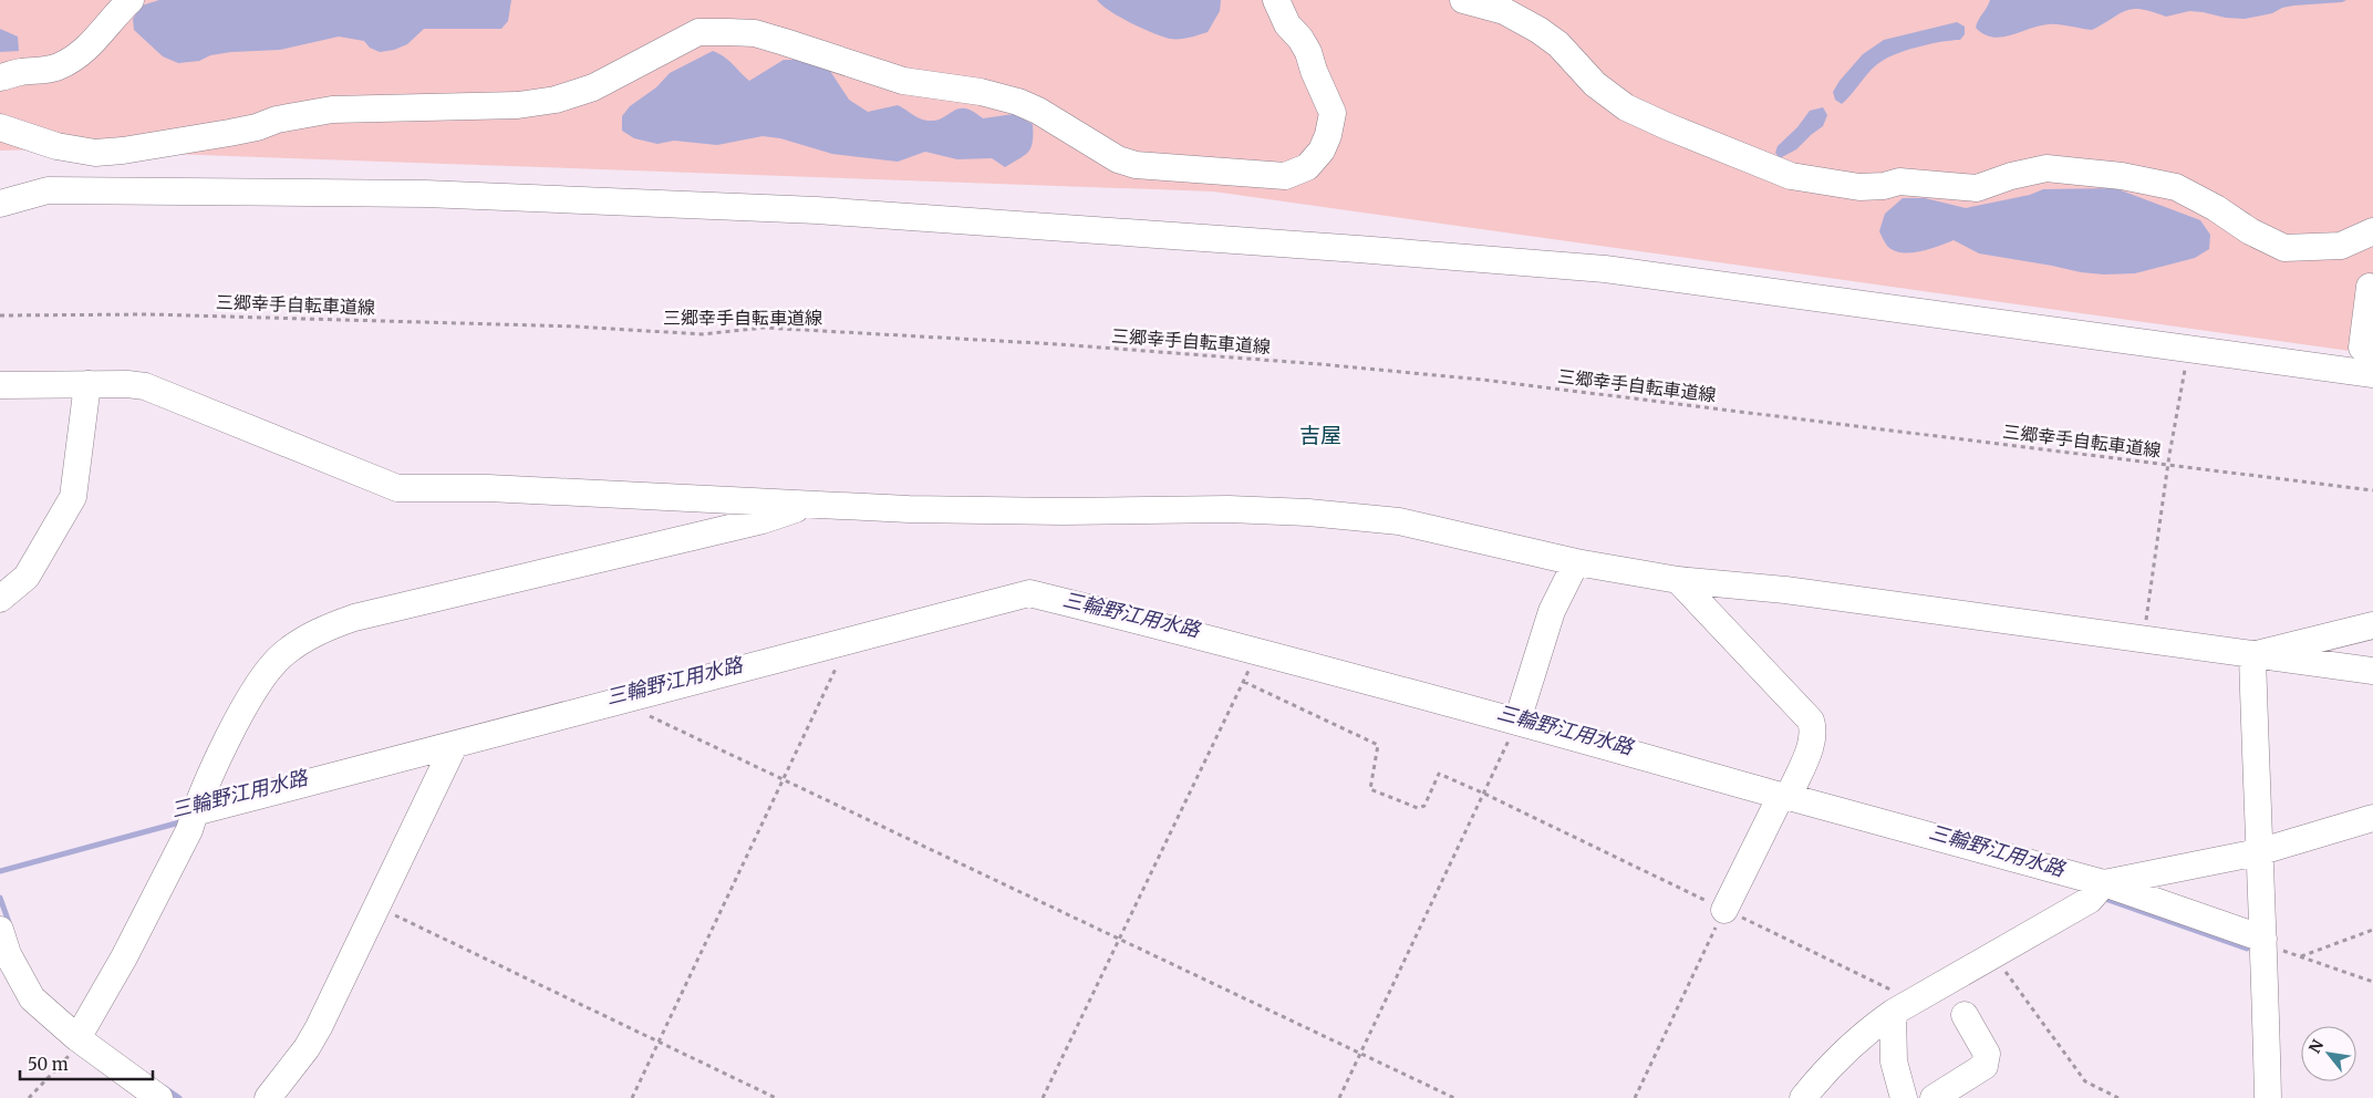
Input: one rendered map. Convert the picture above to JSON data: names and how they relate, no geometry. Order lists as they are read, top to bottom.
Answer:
{
  "streets": {
    "path": ["三郷幸手自転車道線"]
  },
  "districts": ["吉屋"],
  "water": ["三輪野江用水路"],
  "scale_bar": "50 m",
  "north": "top left"
}
